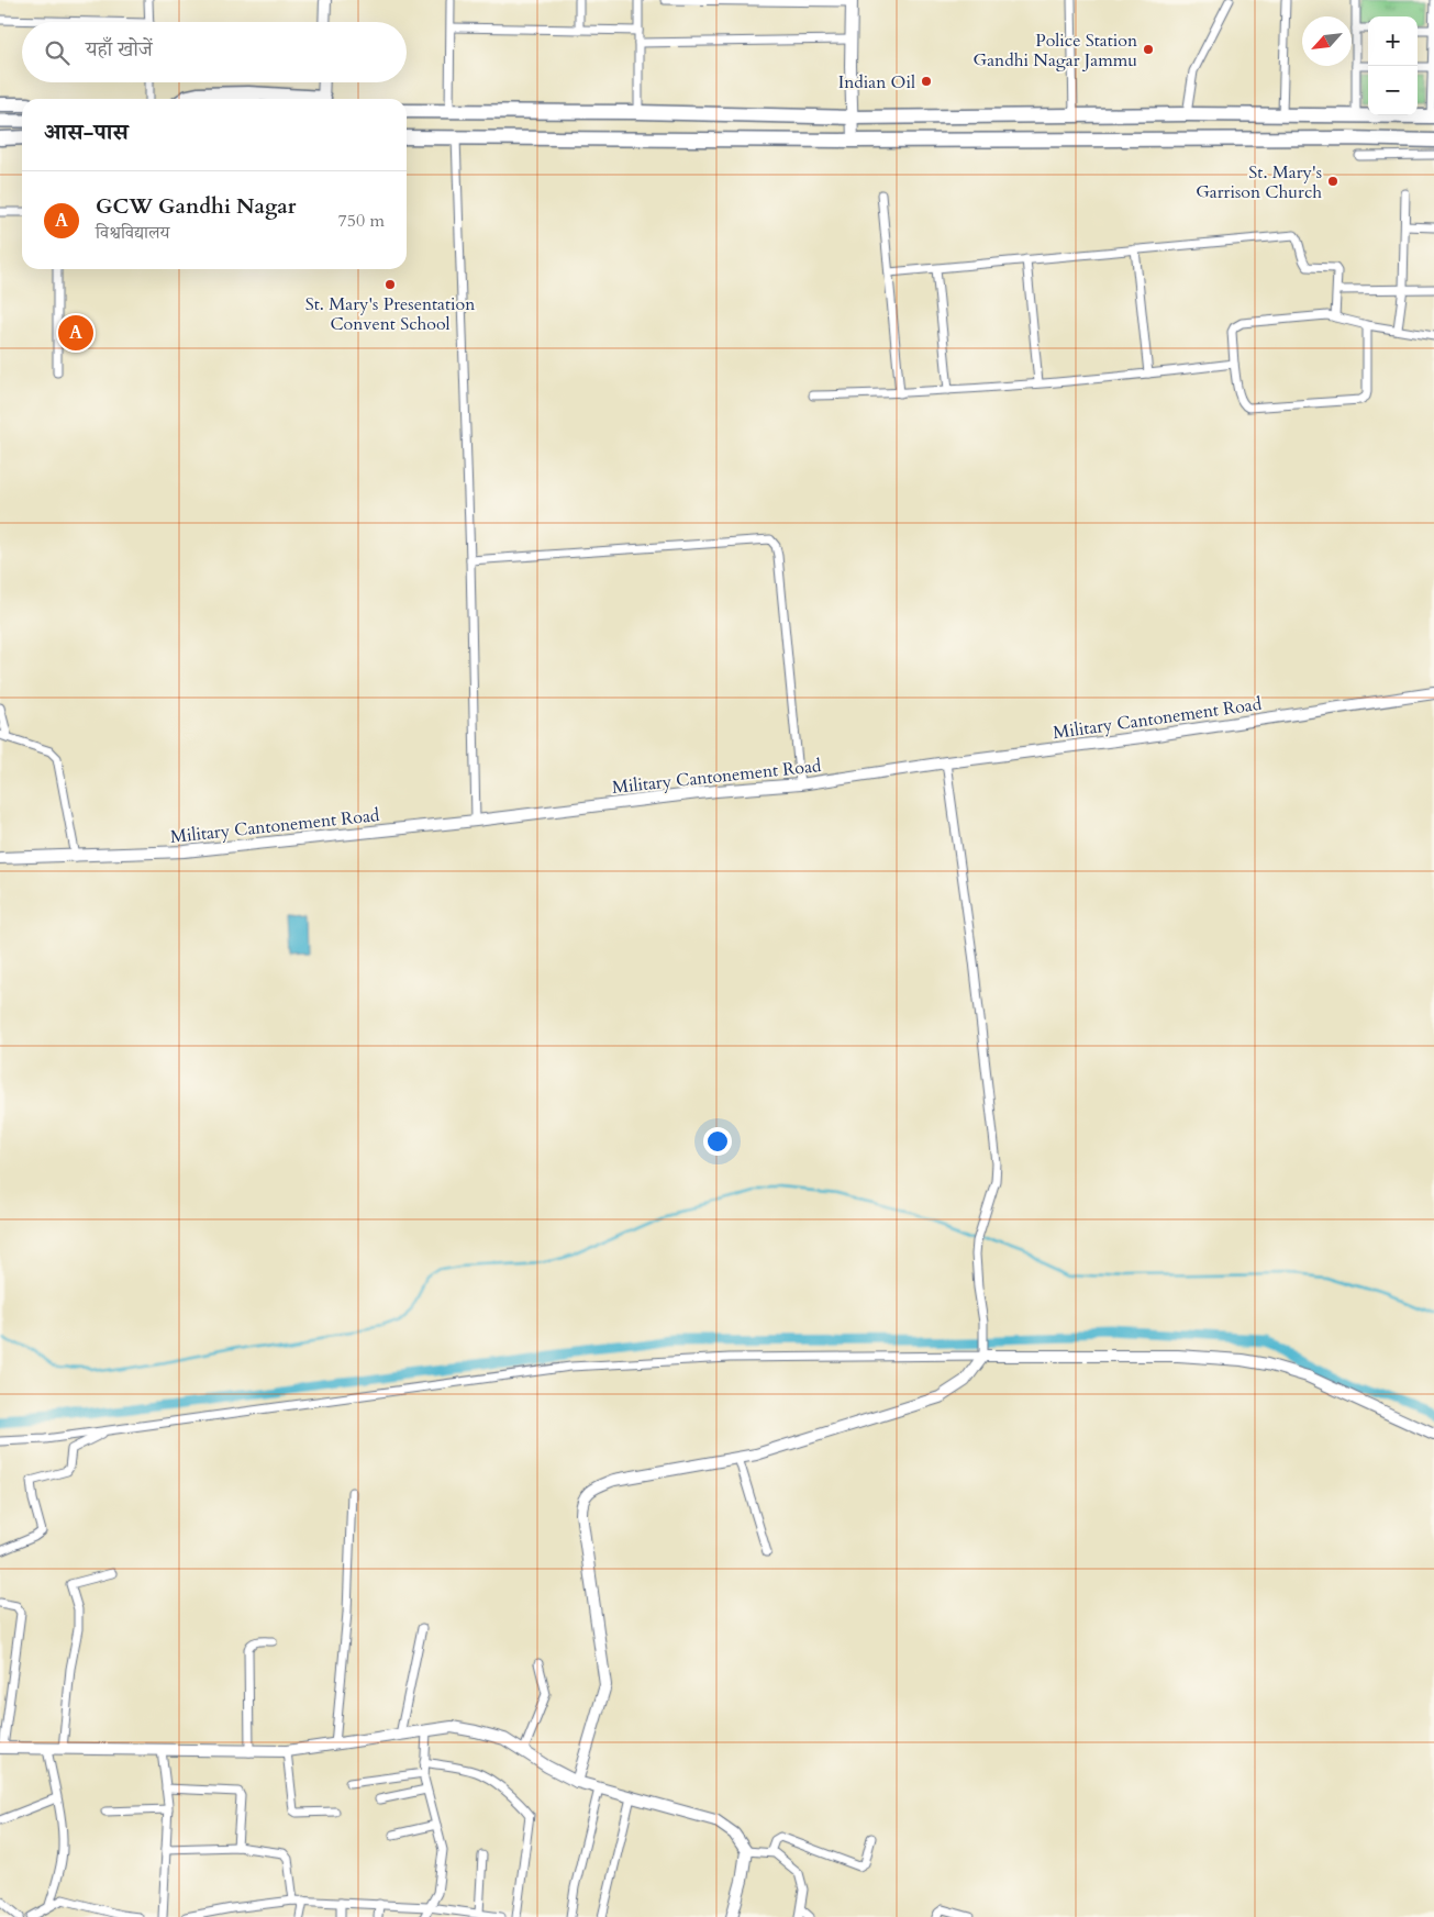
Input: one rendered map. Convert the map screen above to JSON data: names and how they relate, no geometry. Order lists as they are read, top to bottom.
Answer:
{
  "streets": {
    "main road": ["Military Cantonement Road"]
  },
  "places": [
    "Police Station Gandhi Nagar Jammu",
    "Indian Oil",
    "St. Mary's Garrison Church",
    "St. Mary's Presentation Convent School"
  ],
  "north": "bottom left",
  "page": {
    "map_buttons": ["+", "−"],
    "search": "यहाँ खोजें",
    "heading": "आस-पास",
    "list": [
      {
        "mark": "A",
        "name": "GCW Gandhi Nagar",
        "note": "विश्वविद्यालय",
        "value": "750 m"
      }
    ],
    "pins": "A"
  }
}
